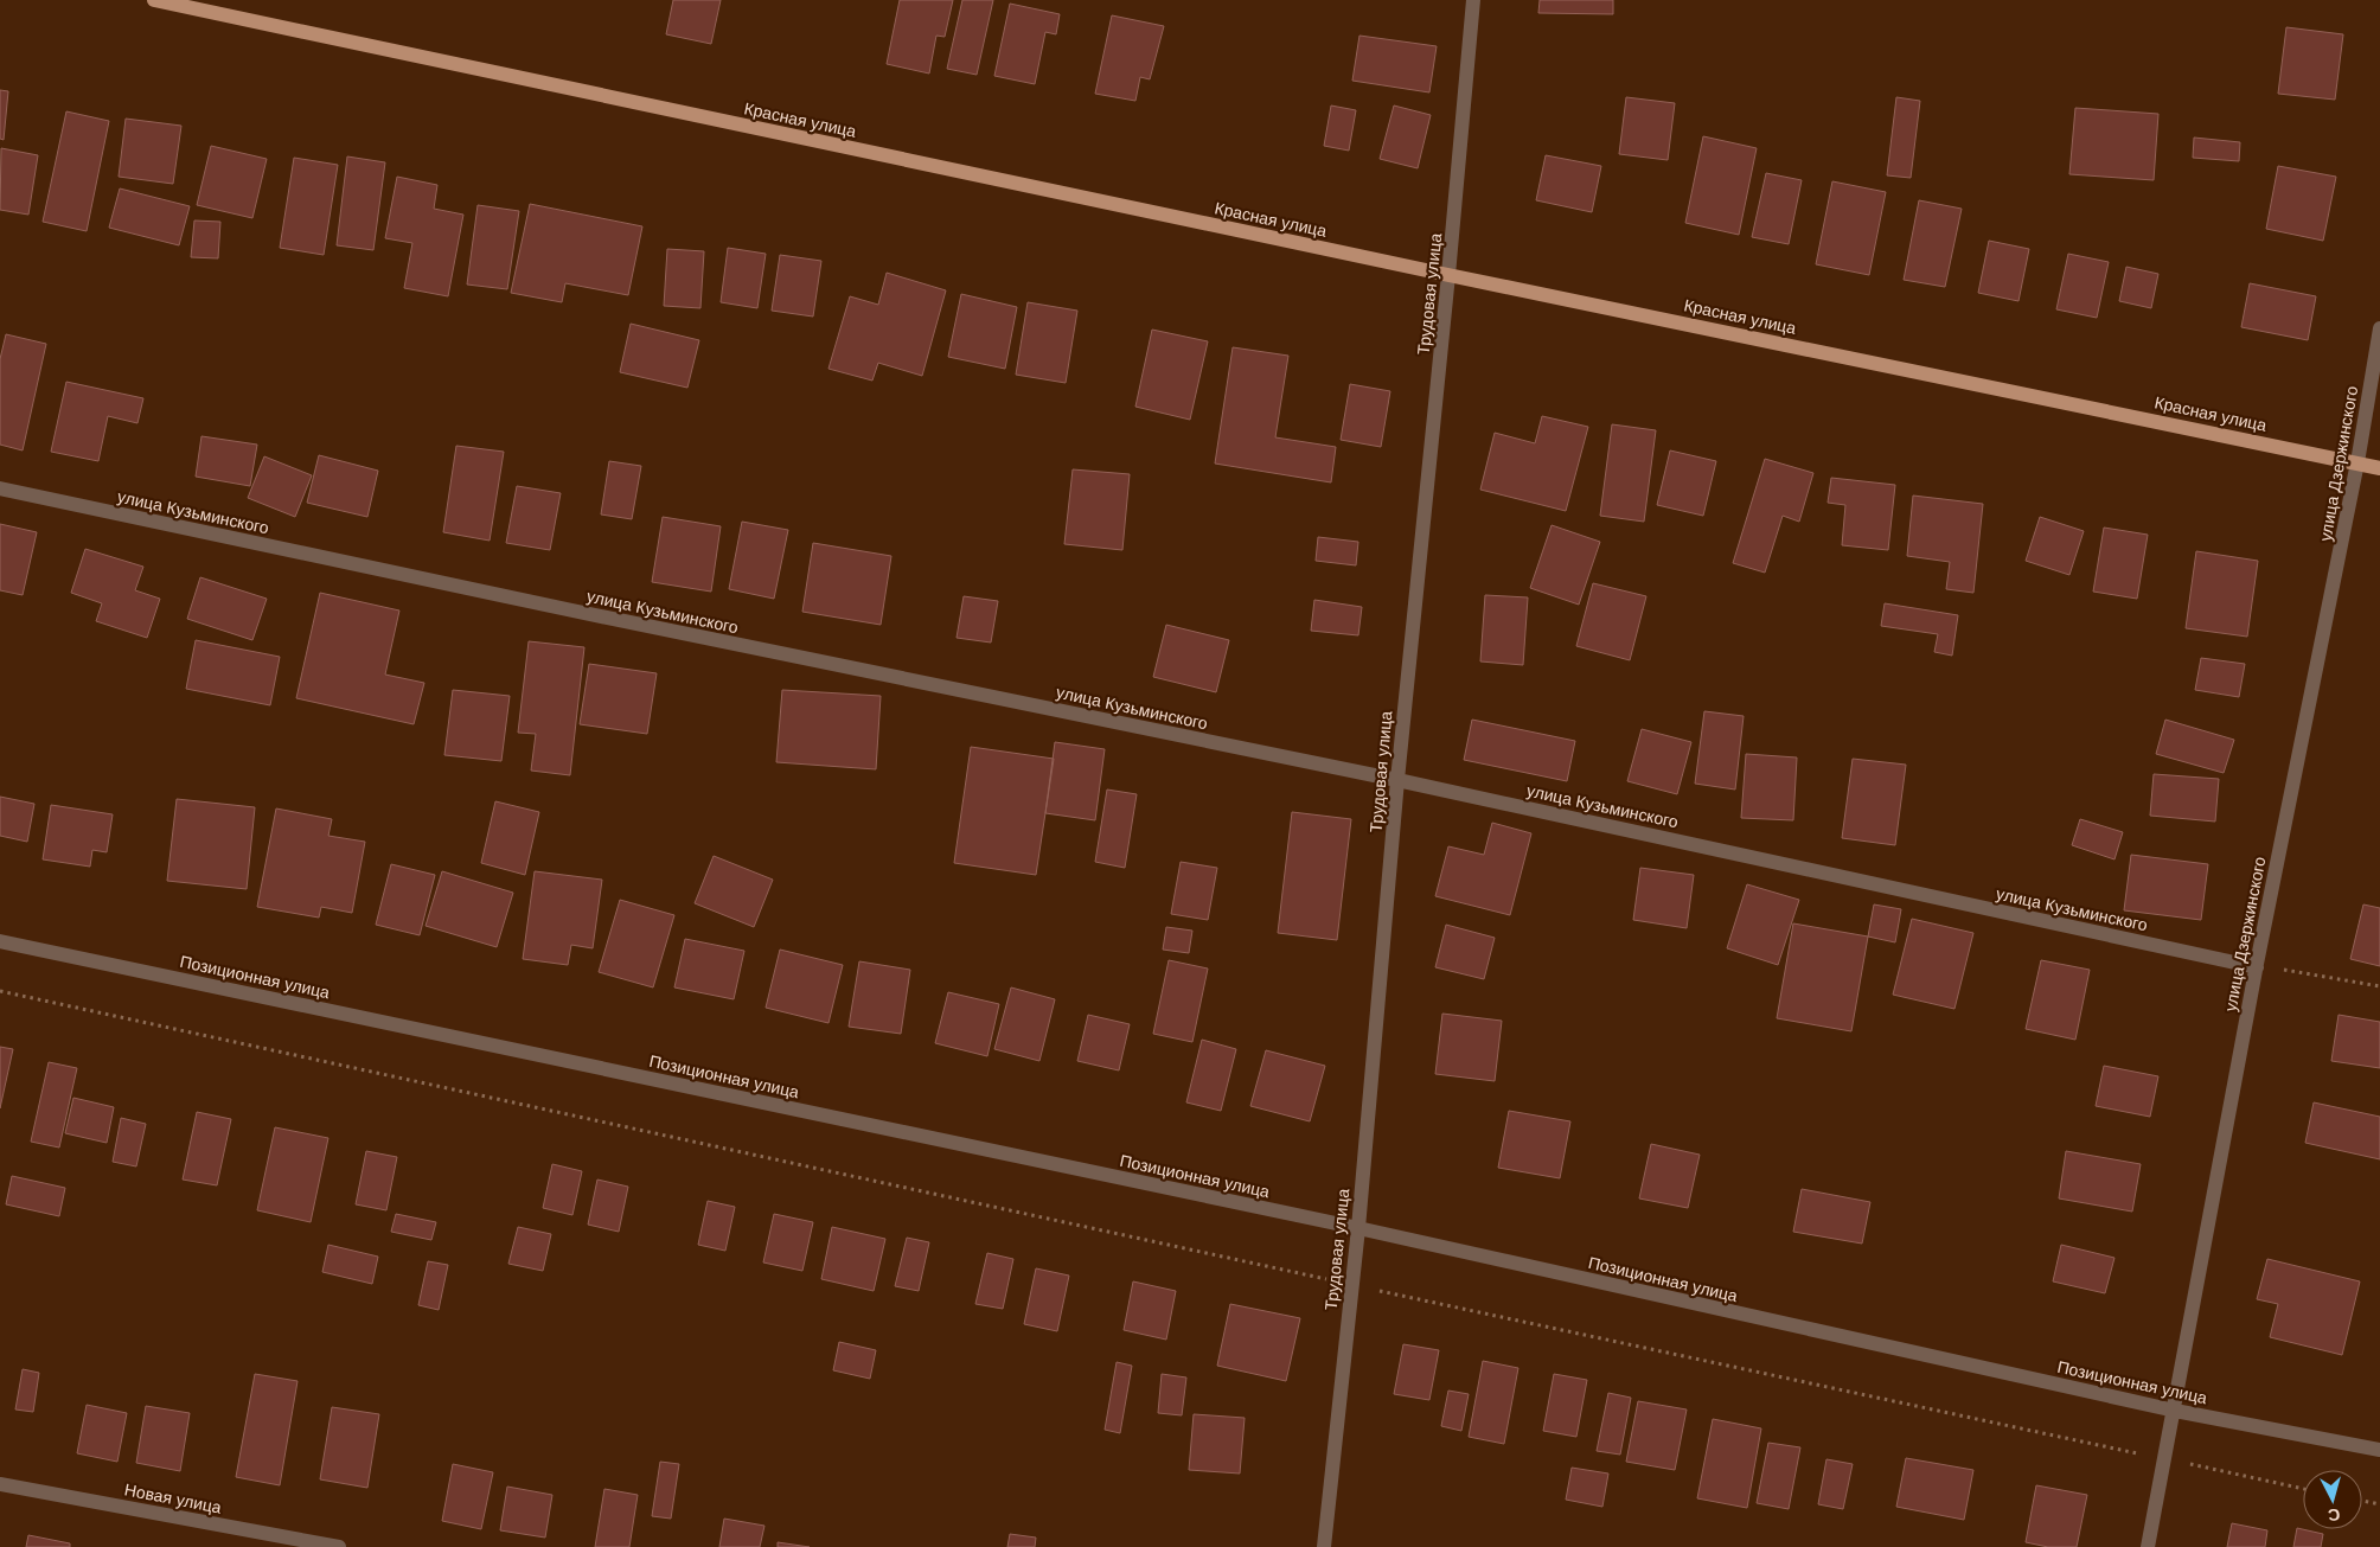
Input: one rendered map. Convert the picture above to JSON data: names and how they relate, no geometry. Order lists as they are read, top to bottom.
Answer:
{
  "streets": {
    "main road": ["Красная улица"],
    "street": [
      "Трудовая улица",
      "улица Дзержинского",
      "улица Кузьминского",
      "Позиционная улица",
      "Новая улица"
    ]
  },
  "crossings": [
    ["Красная улица", "Трудовая улица"],
    ["Красная улица", "улица Дзержинского"],
    ["Трудовая улица", "улица Кузьминского"],
    ["Трудовая улица", "Позиционная улица"],
    ["улица Дзержинского", "улица Кузьминского"],
    ["улица Дзержинского", "Позиционная улица"]
  ],
  "north": "bottom"
}
